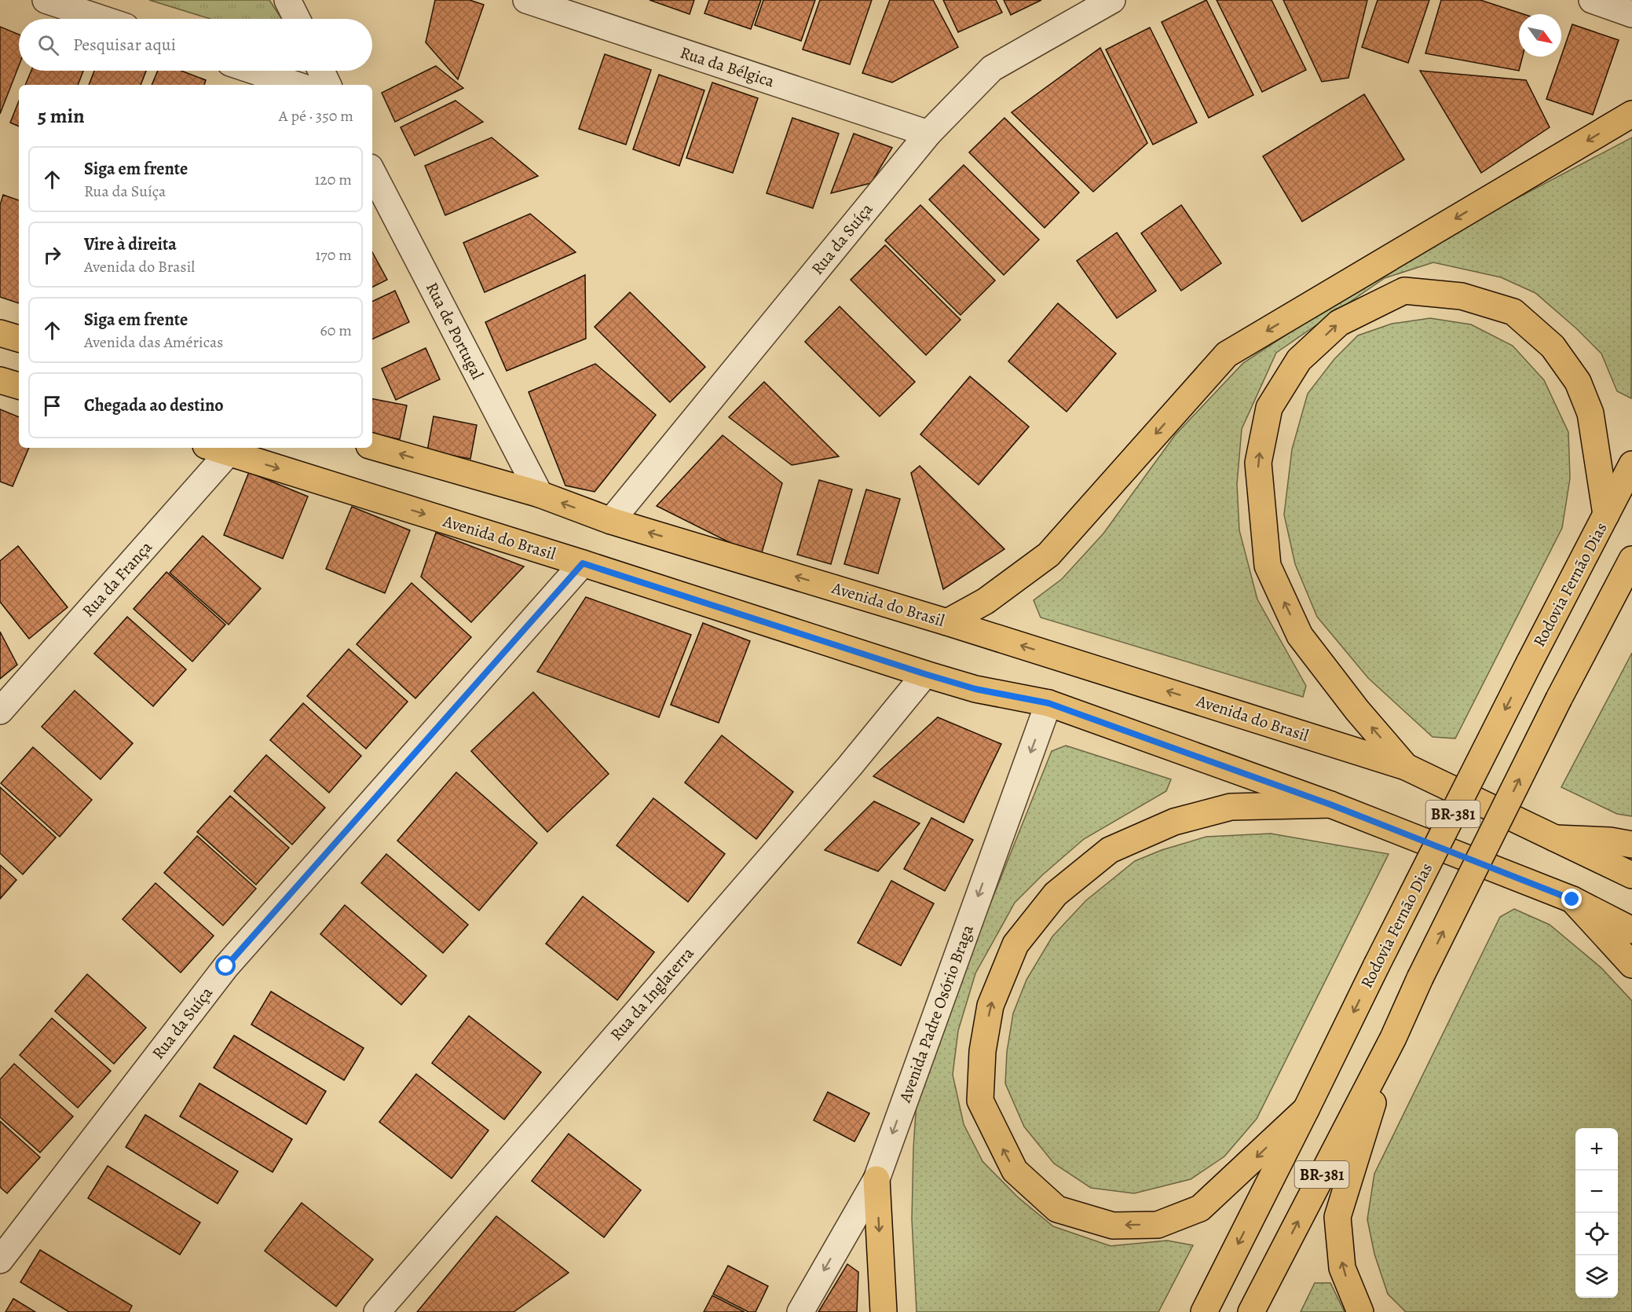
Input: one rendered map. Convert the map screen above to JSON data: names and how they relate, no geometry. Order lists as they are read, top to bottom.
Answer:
{
  "streets": {
    "main road": ["Avenida do Brasil", "Rodovia Fernão Dias", "BR-381"],
    "street": [
      "Rua da Bélgica",
      "Rua da Suíça",
      "Rua de Portugal",
      "Rua da França",
      "Rua da Inglaterra",
      "Avenida Padre Osório Braga"
    ]
  },
  "crossings": [
    ["Rua da Bélgica", "Rua da Suíça"],
    ["Rua da Suíça", "Avenida do Brasil"],
    ["Rua de Portugal", "Avenida do Brasil"],
    ["Avenida do Brasil", "Rua da França"],
    ["Avenida do Brasil", "Rua da Inglaterra"],
    ["Avenida do Brasil", "Avenida Padre Osório Braga"]
  ],
  "one_way": ["Avenida Padre Osório Braga"],
  "north": "bottom right",
  "page": {
    "search": "Pesquisar aqui",
    "heading": ["5 min", "A pé · 350 m"],
    "list": [
      ["Siga em frente", "Rua da Suíça", "120 m"],
      ["Vire à direita", "Avenida do Brasil", "170 m"],
      ["Siga em frente", "Avenida das Américas", "60 m"],
      "Chegada ao destino"
    ],
    "map_buttons": ["+", "−"]
  }
}
